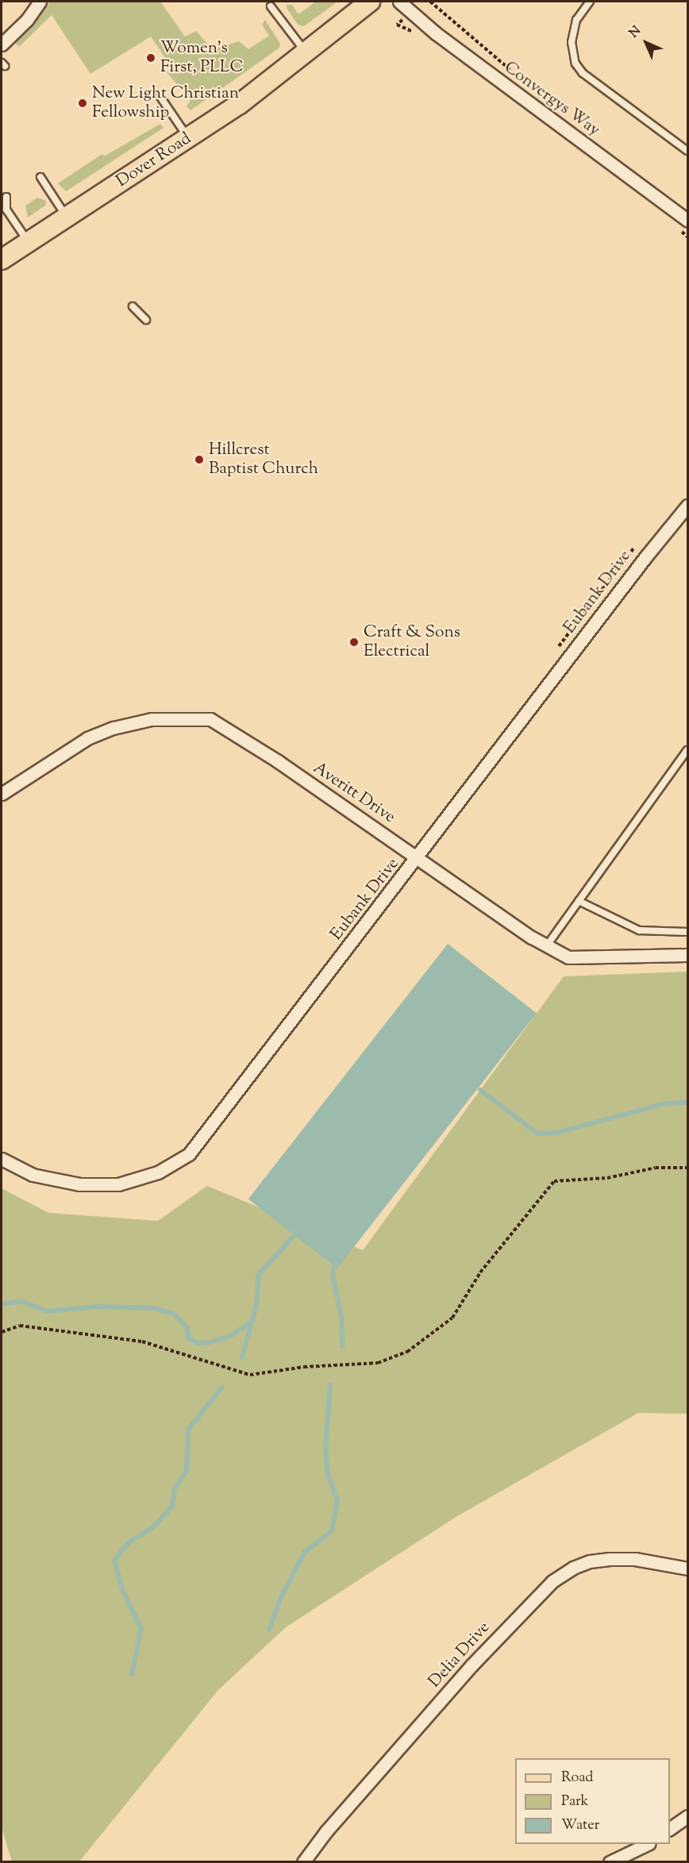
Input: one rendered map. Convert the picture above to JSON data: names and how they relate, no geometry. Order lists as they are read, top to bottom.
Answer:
{
  "streets": {
    "main road": ["Dover Road"],
    "street": [
      "Convergys Way",
      "Eubank Drive",
      "Averitt Drive",
      "Delia Drive"
    ]
  },
  "crossings": [
    ["Eubank Drive", "Averitt Drive"]
  ],
  "places": [
    "Women's First, PLLC",
    "New Light Christian Fellowship",
    "Hillcrest Baptist Church",
    "Craft & Sons Electrical"
  ],
  "legend": ["Road", "Park", "Water"],
  "north": "top left"
}
